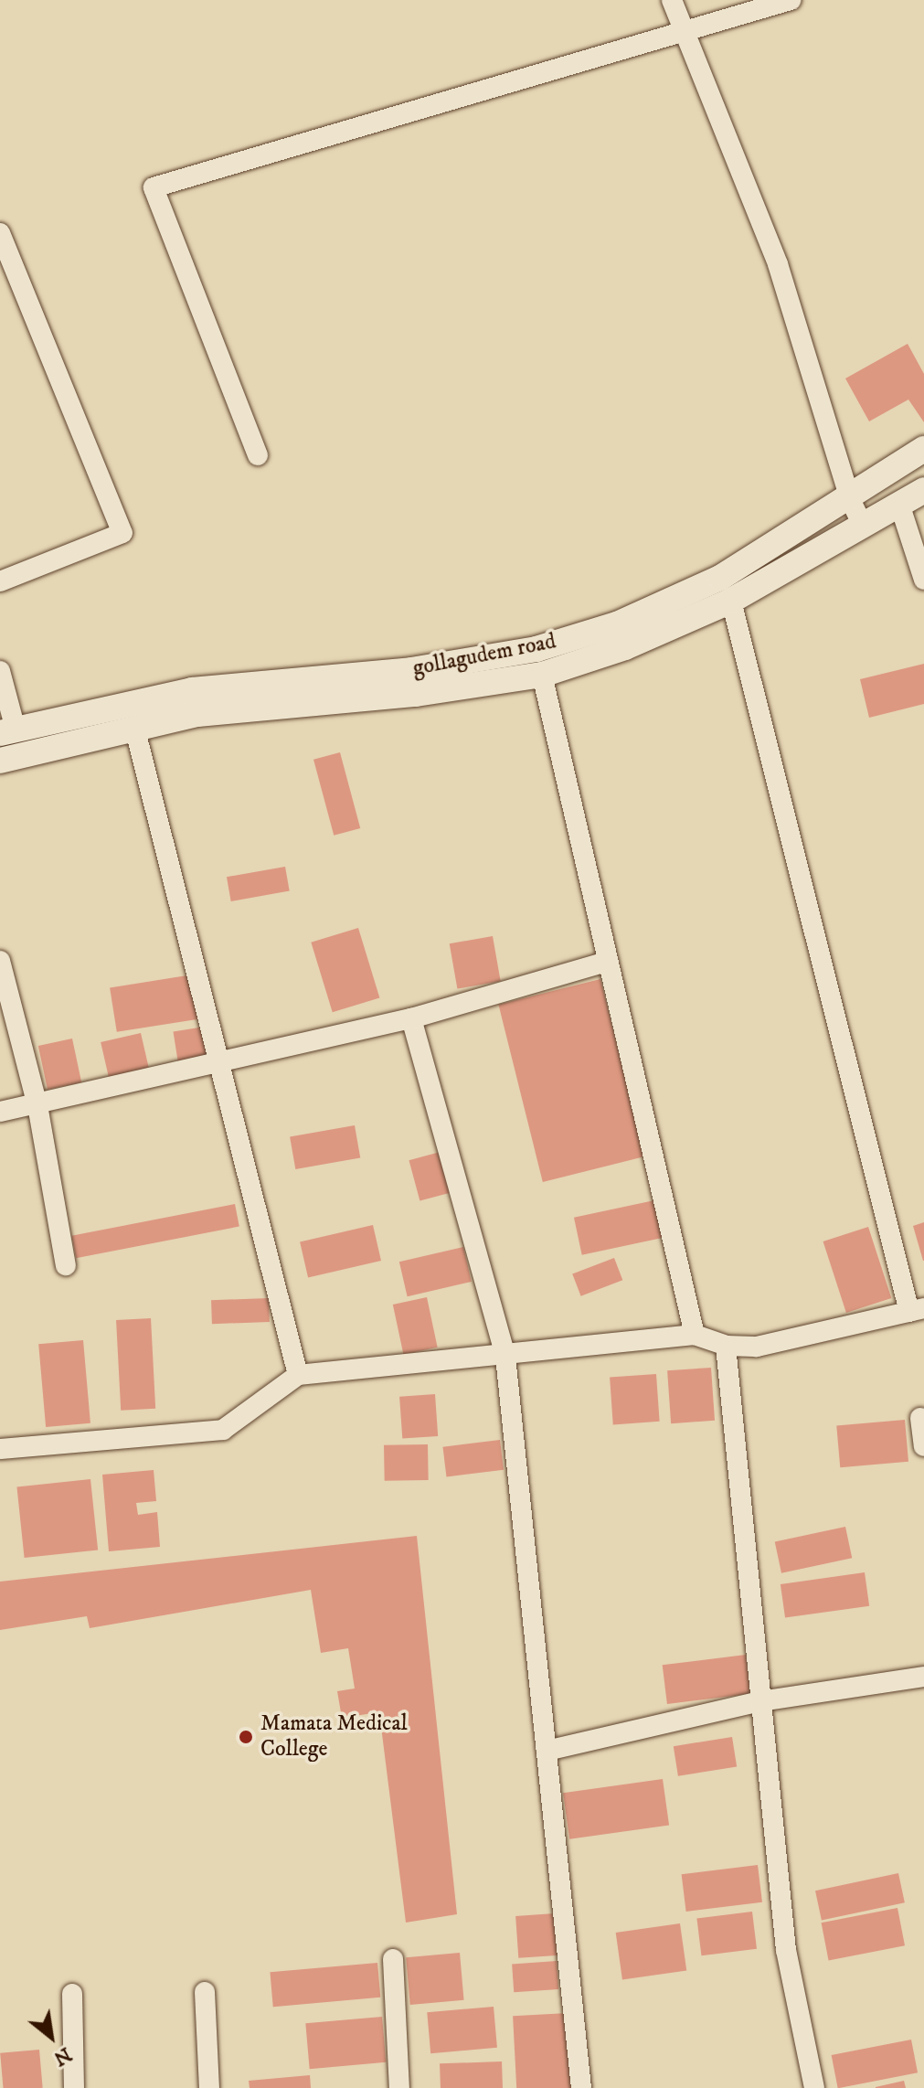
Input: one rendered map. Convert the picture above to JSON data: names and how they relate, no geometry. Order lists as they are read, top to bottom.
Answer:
{
  "streets": {
    "street": ["gollagudem road"]
  },
  "places": ["Mamata Medical College"],
  "north": "bottom right"
}
